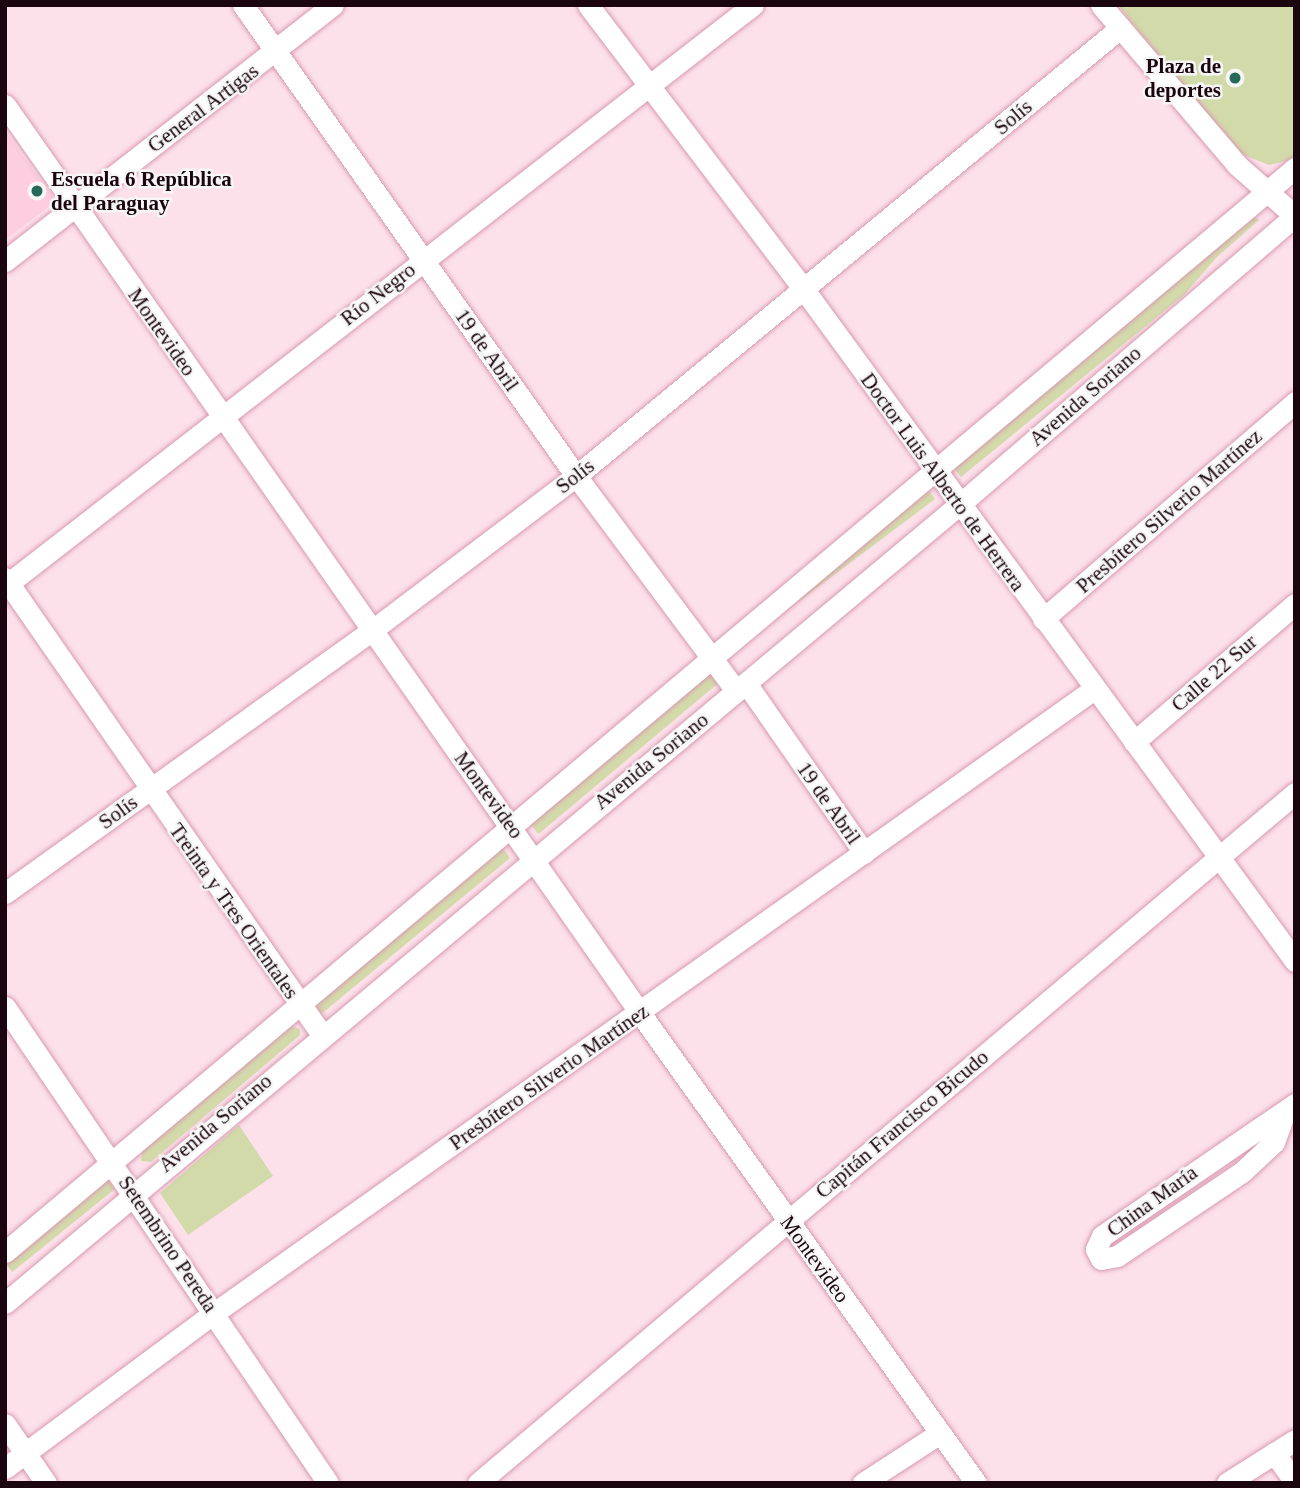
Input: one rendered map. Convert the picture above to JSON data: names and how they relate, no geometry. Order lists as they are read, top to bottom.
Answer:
{
  "streets": {
    "street": [
      "General Artigas",
      "Solís",
      "Río Negro",
      "Montevideo",
      "19 de Abril",
      "Avenida Soriano",
      "Doctor Luis Alberto de Herrera",
      "Presbítero Silverio Martínez",
      "Calle 22 Sur",
      "Treinta y Tres Orientales",
      "Capitán Francisco Bicudo",
      "China María",
      "Setembrino Pereda"
    ]
  },
  "crossings": [
    ["General Artigas", "Montevideo"],
    ["General Artigas", "19 de Abril"],
    ["Solís", "Montevideo"],
    ["Solís", "19 de Abril"],
    ["Solís", "Doctor Luis Alberto de Herrera"],
    ["Solís", "Treinta y Tres Orientales"],
    ["Río Negro", "Montevideo"],
    ["Río Negro", "19 de Abril"],
    ["Río Negro", "Doctor Luis Alberto de Herrera"],
    ["Río Negro", "Treinta y Tres Orientales"],
    ["Montevideo", "Avenida Soriano"],
    ["Montevideo", "Presbítero Silverio Martínez"],
    ["Montevideo", "Capitán Francisco Bicudo"],
    ["19 de Abril", "Avenida Soriano"],
    ["19 de Abril", "Presbítero Silverio Martínez"],
    ["Avenida Soriano", "Doctor Luis Alberto de Herrera"],
    ["Avenida Soriano", "Treinta y Tres Orientales"],
    ["Avenida Soriano", "Setembrino Pereda"],
    ["Doctor Luis Alberto de Herrera", "Presbítero Silverio Martínez"],
    ["Doctor Luis Alberto de Herrera", "Calle 22 Sur"],
    ["Doctor Luis Alberto de Herrera", "Capitán Francisco Bicudo"],
    ["Presbítero Silverio Martínez", "Setembrino Pereda"]
  ],
  "places": ["Plaza de deportes", "Escuela 6 República del Paraguay"]
}
